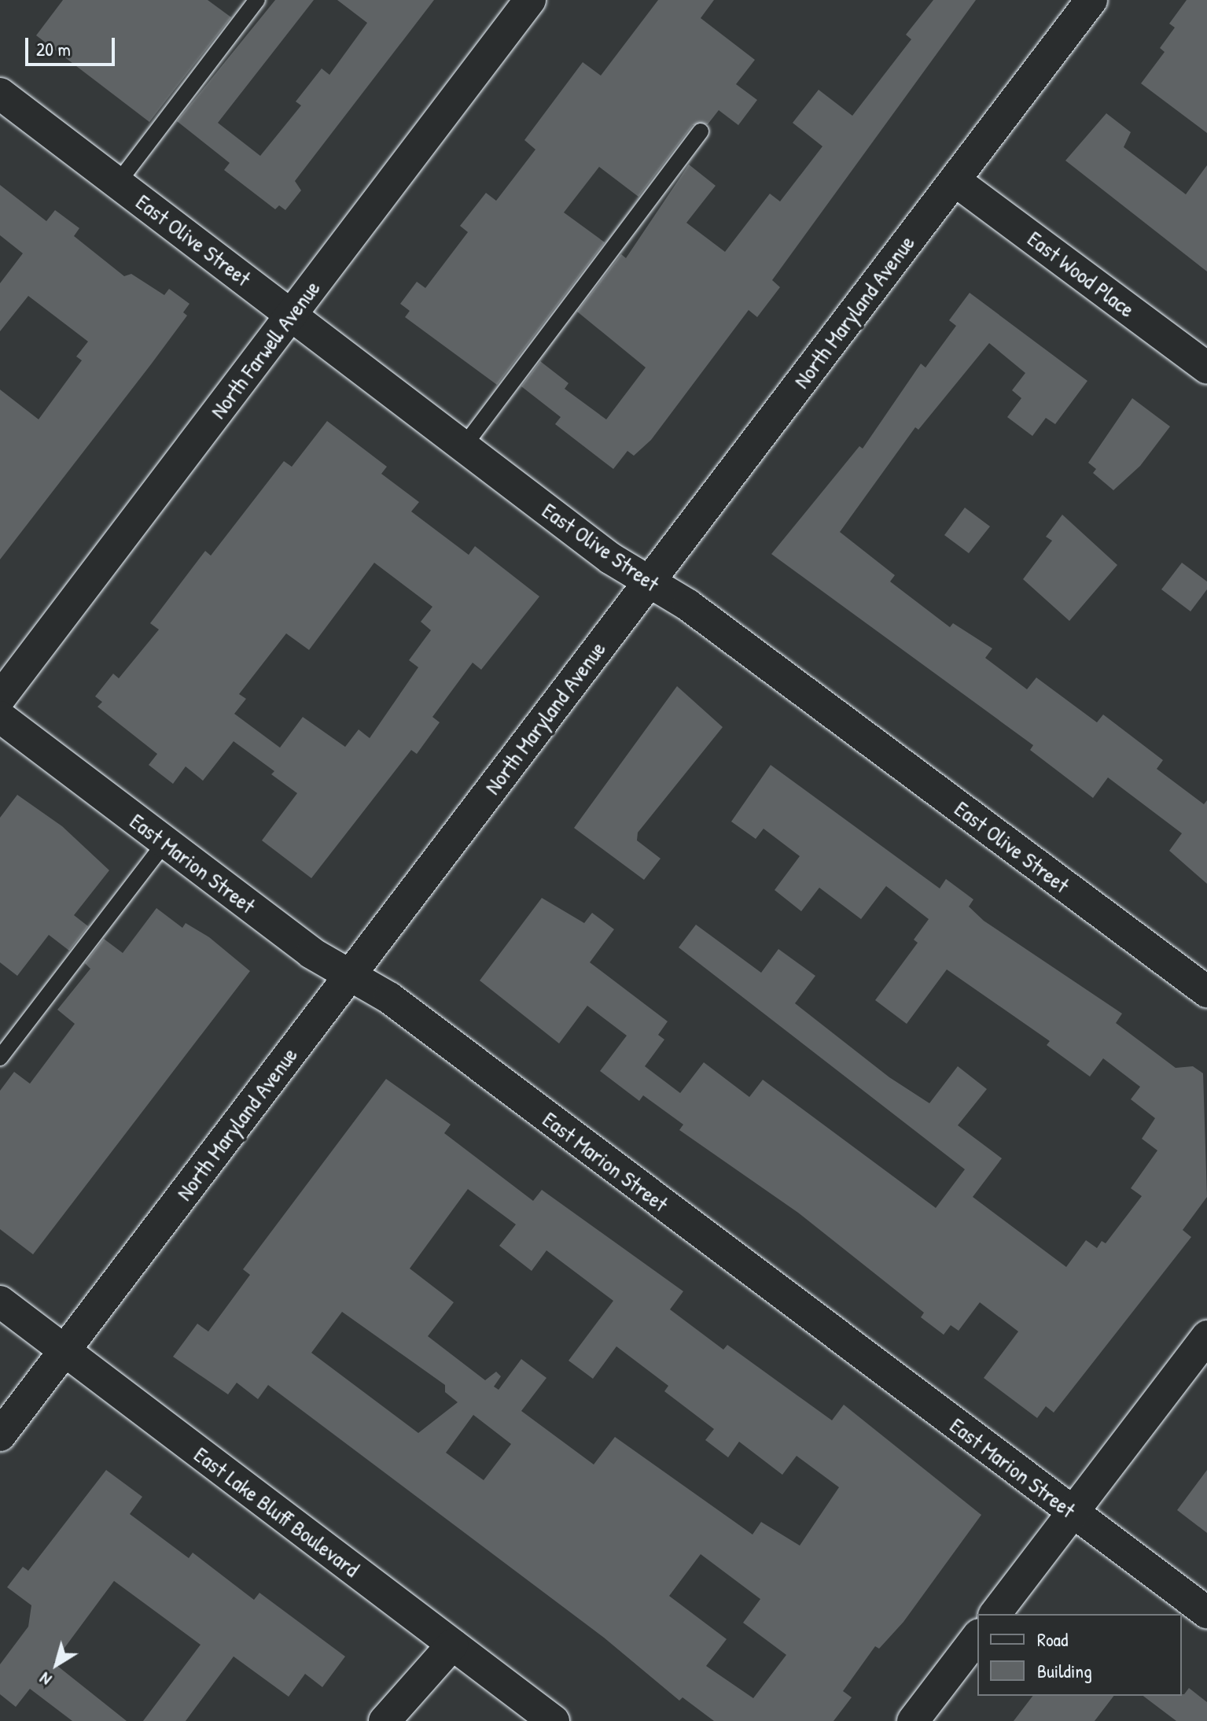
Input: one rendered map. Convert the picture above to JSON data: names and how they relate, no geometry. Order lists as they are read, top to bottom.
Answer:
{
  "streets": {
    "street": [
      "East Olive Street",
      "East Wood Place",
      "North Maryland Avenue",
      "North Farwell Avenue",
      "East Marion Street",
      "East Lake Bluff Boulevard"
    ]
  },
  "crossings": [
    ["East Olive Street", "North Maryland Avenue"],
    ["East Olive Street", "North Farwell Avenue"],
    ["East Wood Place", "North Maryland Avenue"],
    ["North Maryland Avenue", "East Marion Street"],
    ["North Maryland Avenue", "East Lake Bluff Boulevard"]
  ],
  "legend": ["Road", "Building"],
  "scale_bar": "20 m",
  "north": "bottom left"
}
